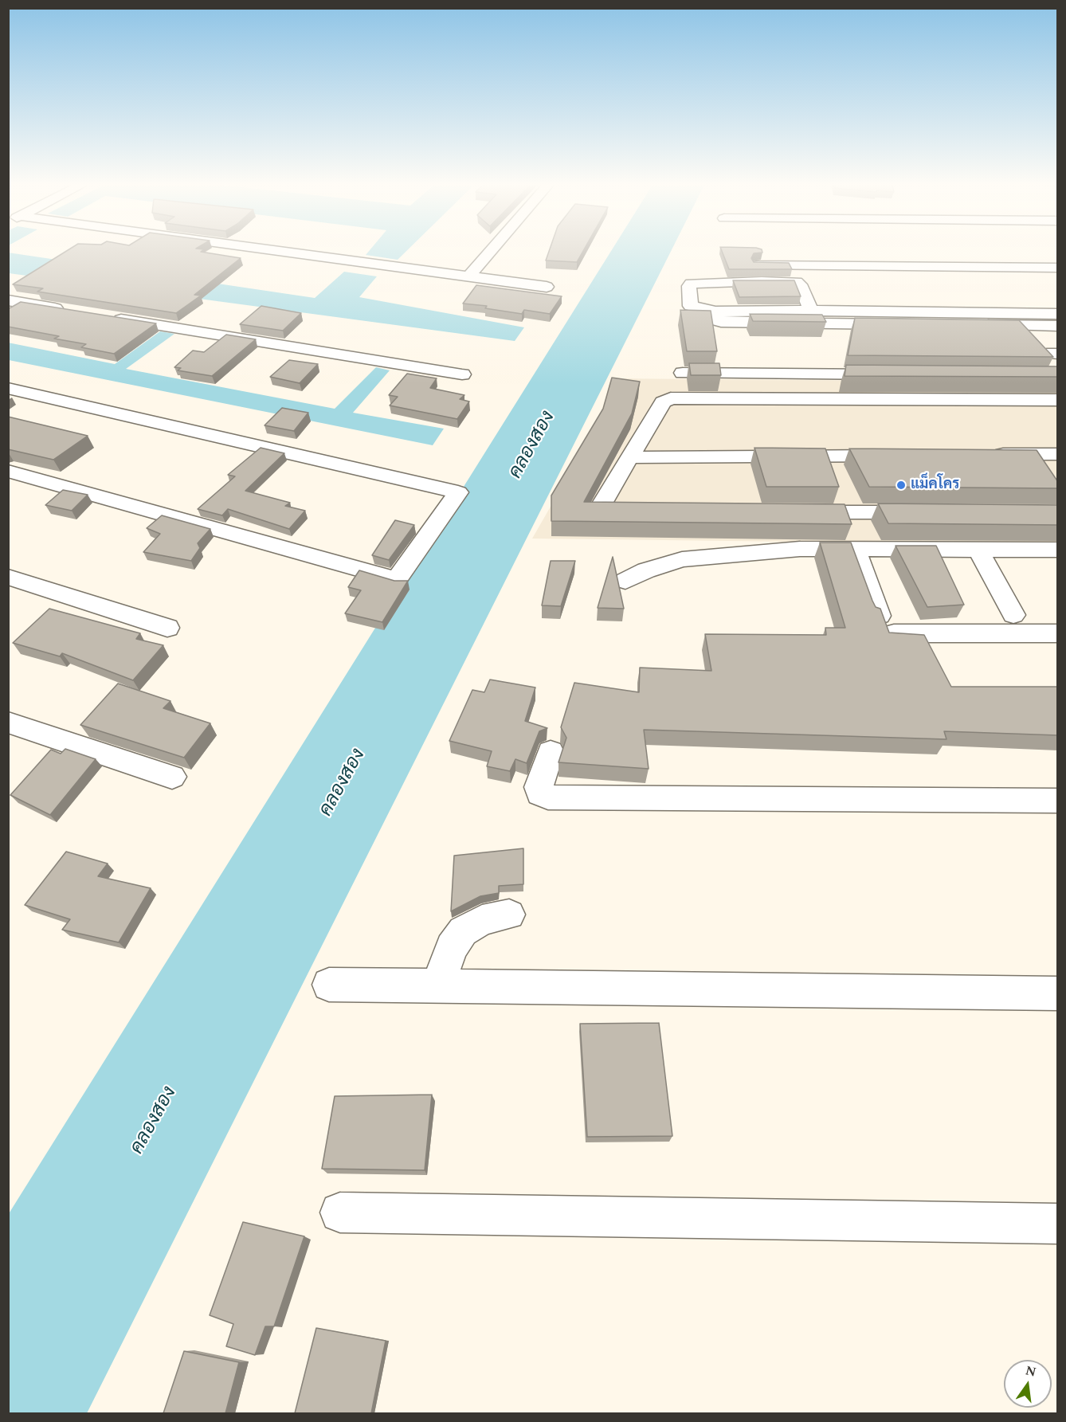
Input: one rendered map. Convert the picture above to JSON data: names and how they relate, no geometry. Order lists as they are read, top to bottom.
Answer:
{
  "water": ["คลองสอง"],
  "places": ["แม็คโคร"],
  "north": "top"
}
